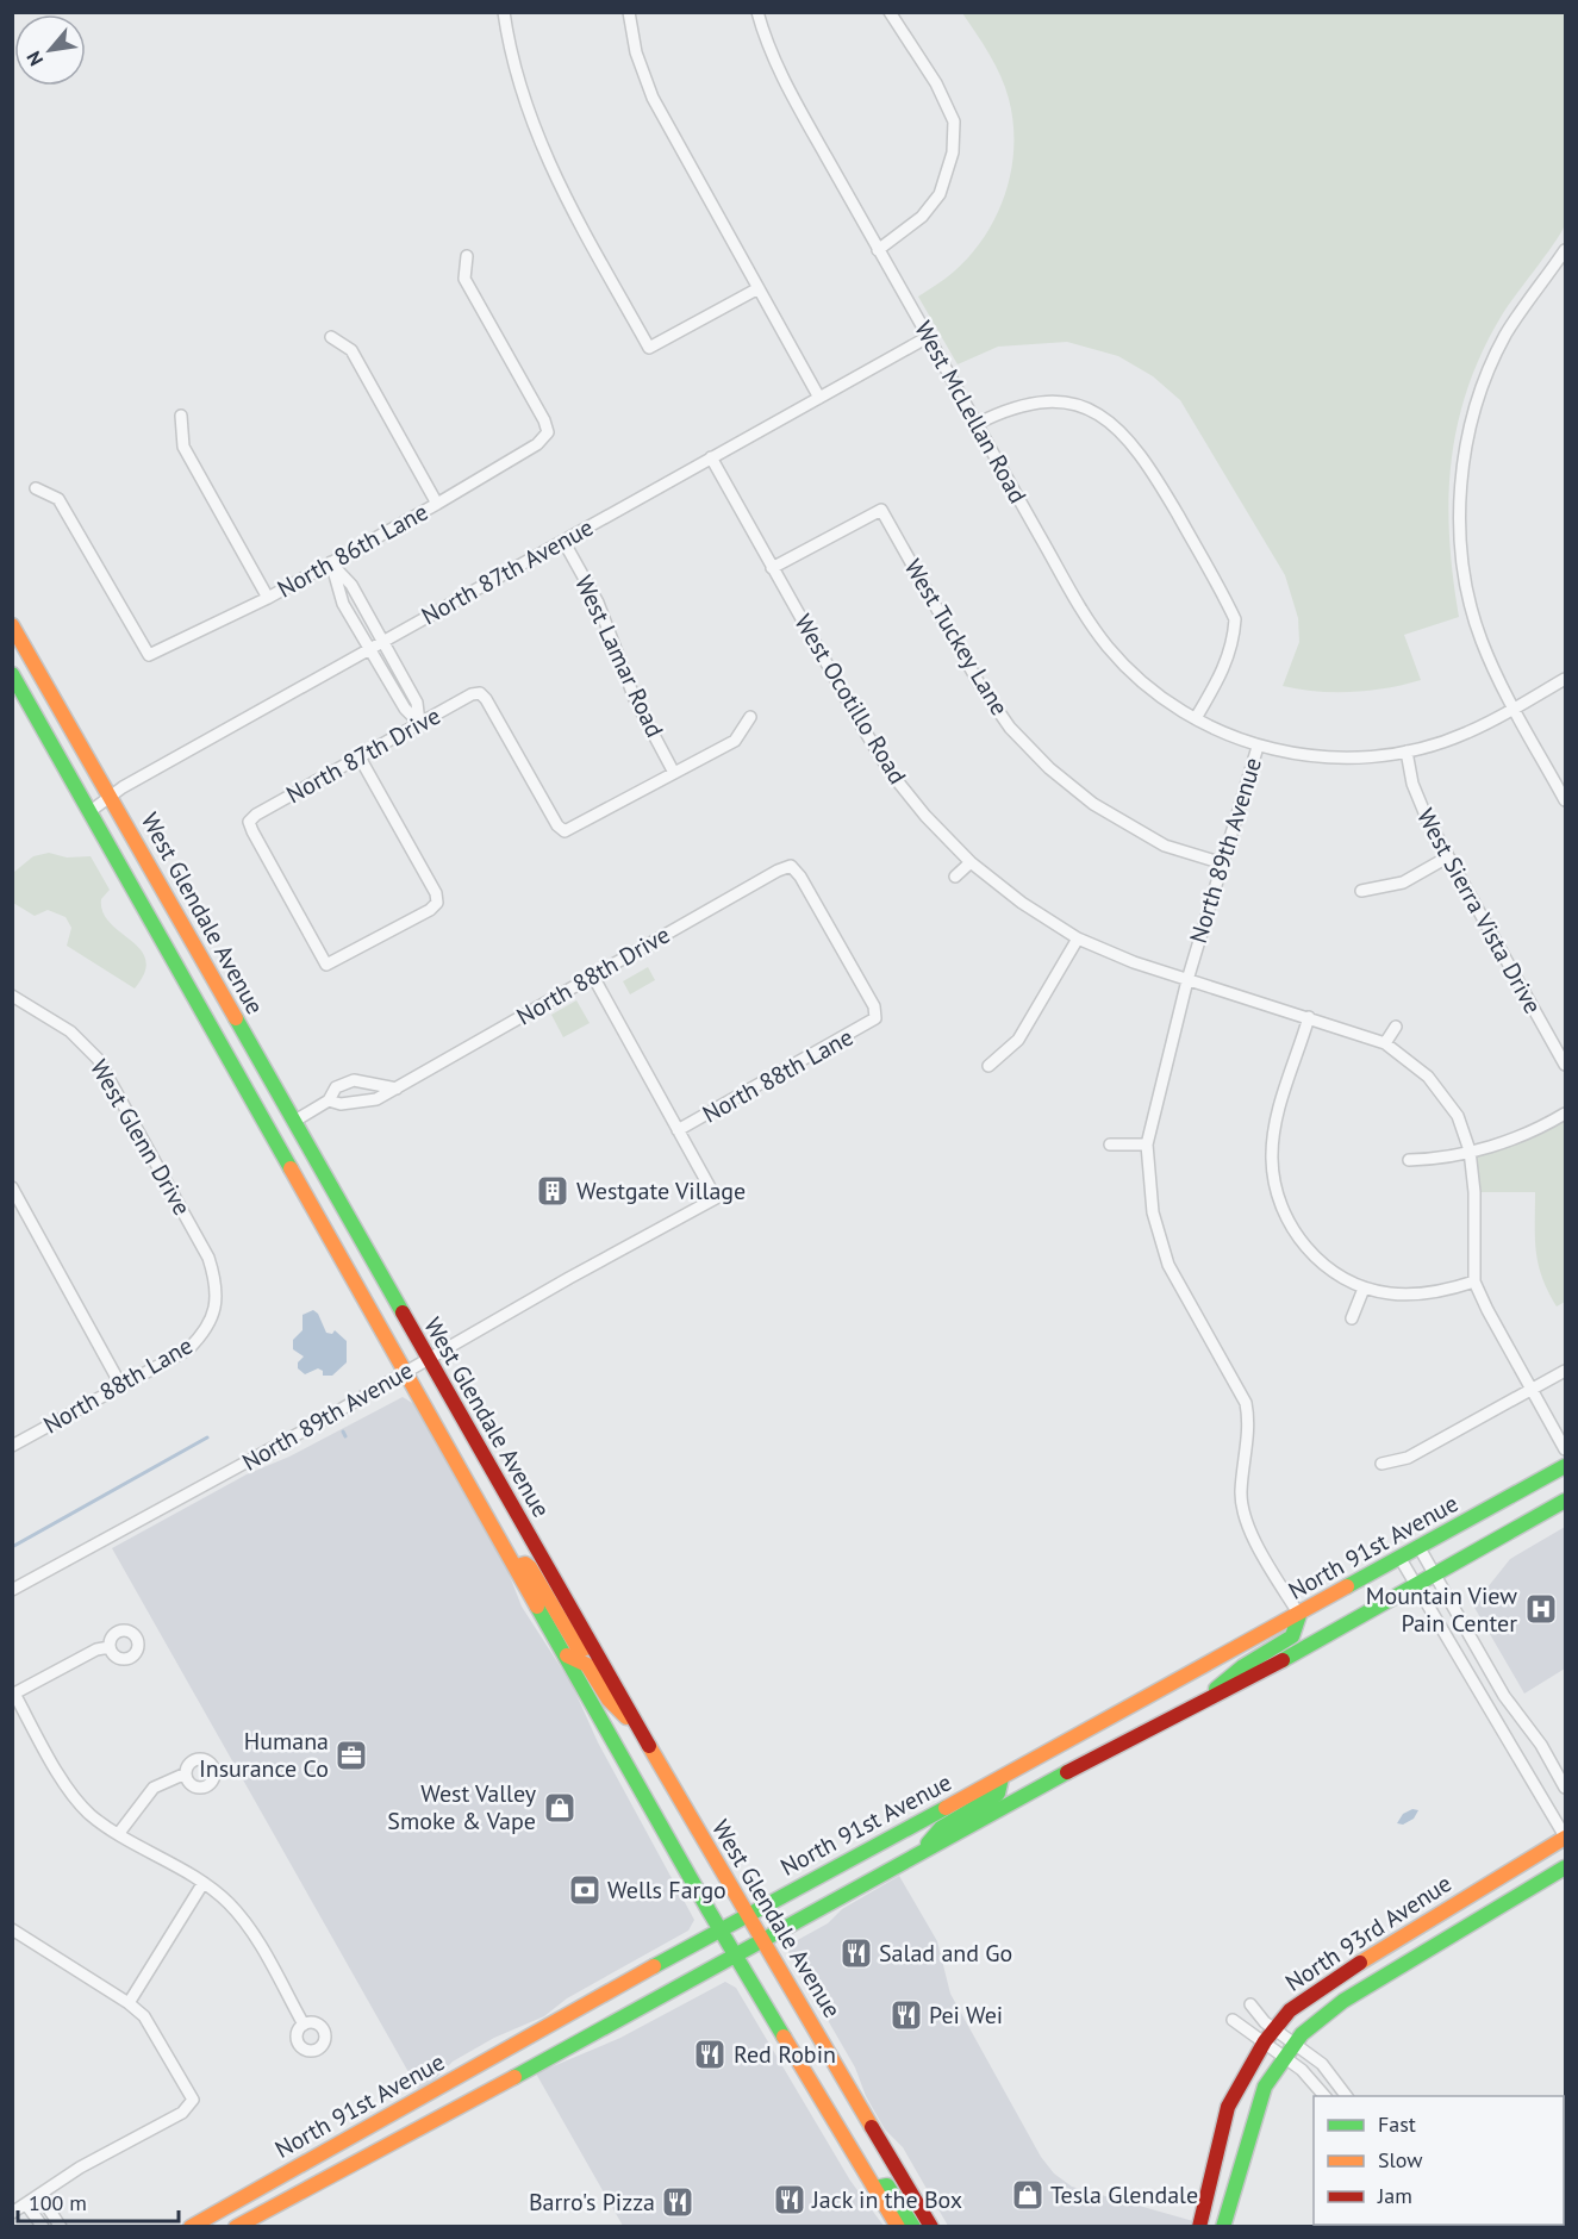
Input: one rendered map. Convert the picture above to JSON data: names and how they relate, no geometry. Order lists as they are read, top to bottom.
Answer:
{
  "streets": {
    "main road": ["West Glendale Avenue", "North 91st Avenue", "North 93rd Avenue"],
    "street": [
      "West McLellan Road",
      "North 86th Lane",
      "North 87th Avenue",
      "West Tuckey Lane",
      "West Lamar Road",
      "West Ocotillo Road",
      "North 87th Drive",
      "North 89th Avenue",
      "West Sierra Vista Drive",
      "North 88th Drive",
      "North 88th Lane",
      "West Glenn Drive"
    ]
  },
  "crossings": [
    ["West McLellan Road", "North 87th Avenue"],
    ["West McLellan Road", "North 89th Avenue"],
    ["North 87th Avenue", "West Lamar Road"],
    ["North 87th Avenue", "West Ocotillo Road"],
    ["North 87th Avenue", "West Glendale Avenue"],
    ["West Tuckey Lane", "West Ocotillo Road"],
    ["West Tuckey Lane", "North 89th Avenue"],
    ["West Lamar Road", "North 87th Drive"],
    ["West Ocotillo Road", "North 89th Avenue"],
    ["North 89th Avenue", "West Sierra Vista Drive"],
    ["North 89th Avenue", "West Glendale Avenue"],
    ["North 89th Avenue", "North 88th Lane"],
    ["West Glendale Avenue", "North 91st Avenue"],
    ["North 88th Drive", "North 88th Lane"],
    ["North 88th Lane", "West Glenn Drive"]
  ],
  "places": {
    "building": ["Westgate Village"],
    "hospital": ["Mountain View Pain Center"],
    "office": ["Humana Insurance Co"],
    "shop": ["West Valley Smoke & Vape", "Tesla Glendale"],
    "bank": ["Wells Fargo"],
    "restaurant": [
      "Salad and Go",
      "Pei Wei",
      "Red Robin",
      "Jack in the Box",
      "Barro's Pizza"
    ]
  },
  "legend": ["Fast", "Slow", "Jam"],
  "scale_bar": "100 m",
  "north": "bottom left"
}
